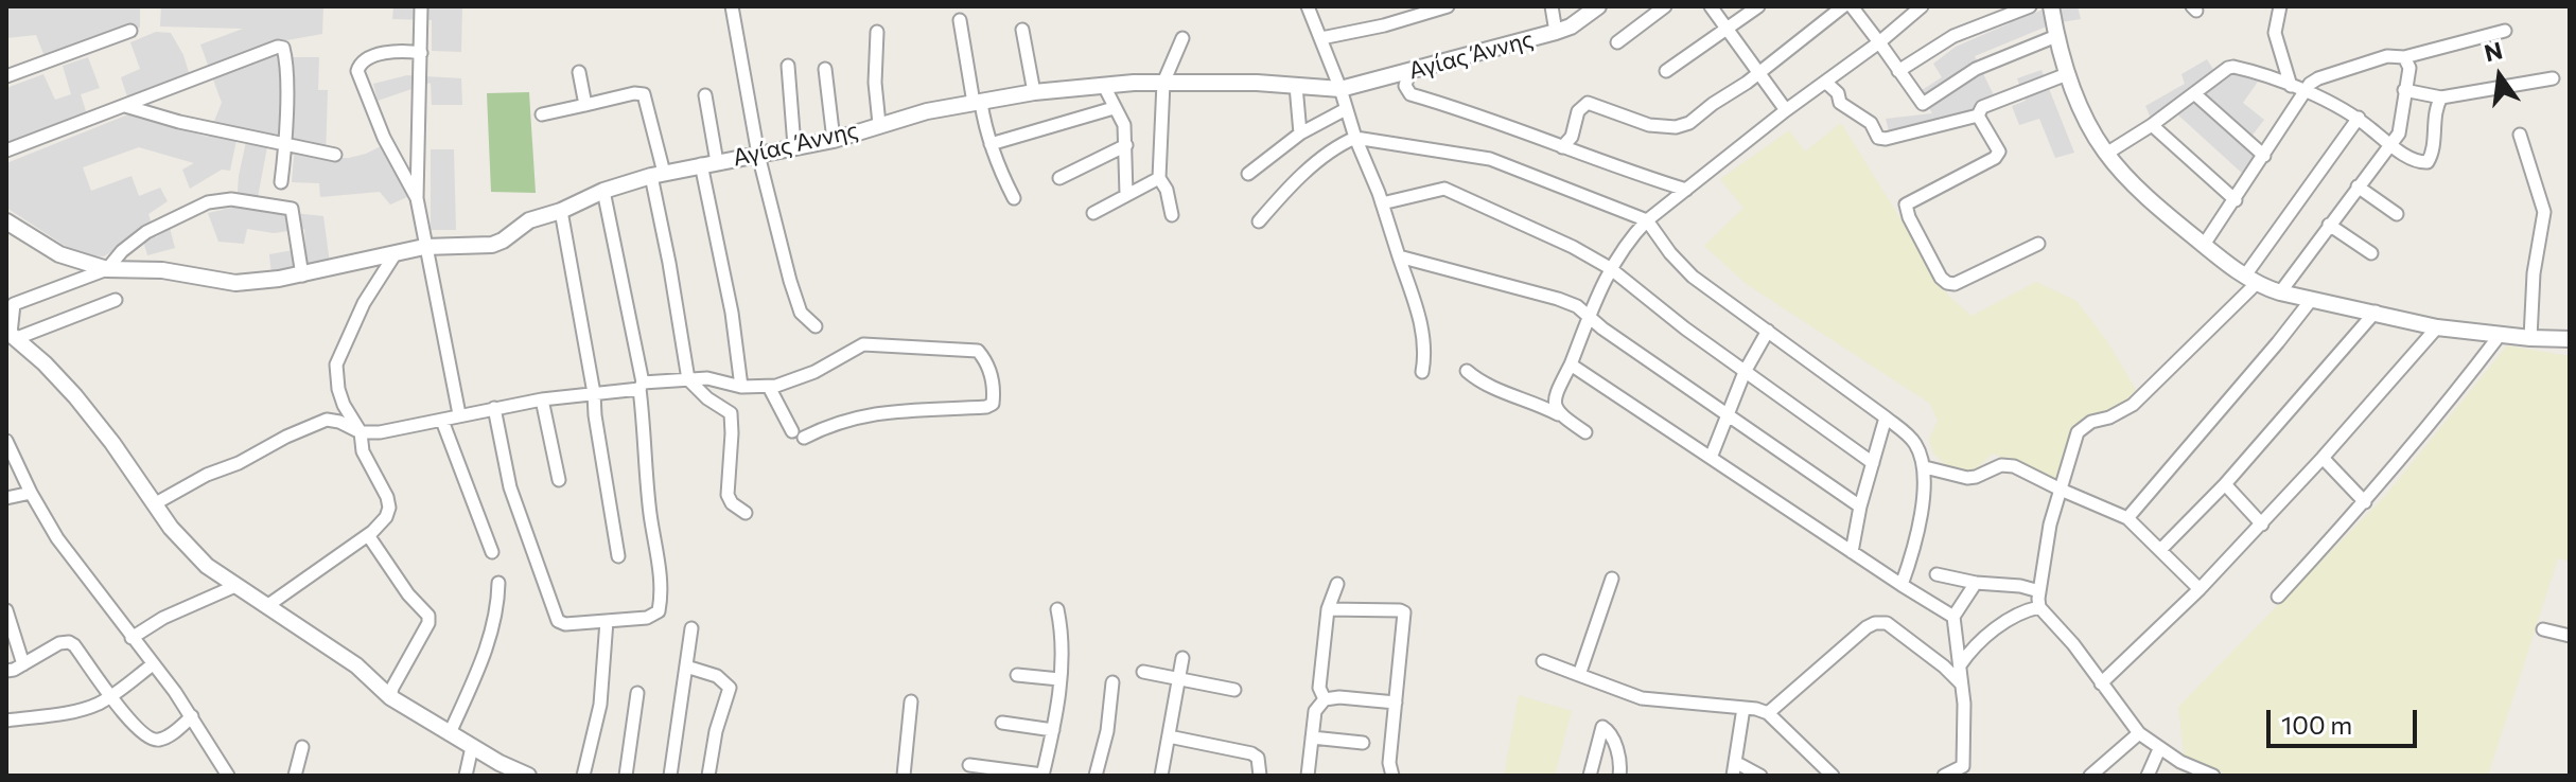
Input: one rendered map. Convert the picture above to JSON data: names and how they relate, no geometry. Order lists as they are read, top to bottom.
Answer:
{
  "streets": {
    "street": ["Αγίας Άννης"]
  },
  "scale_bar": "100 m",
  "north": "top"
}
